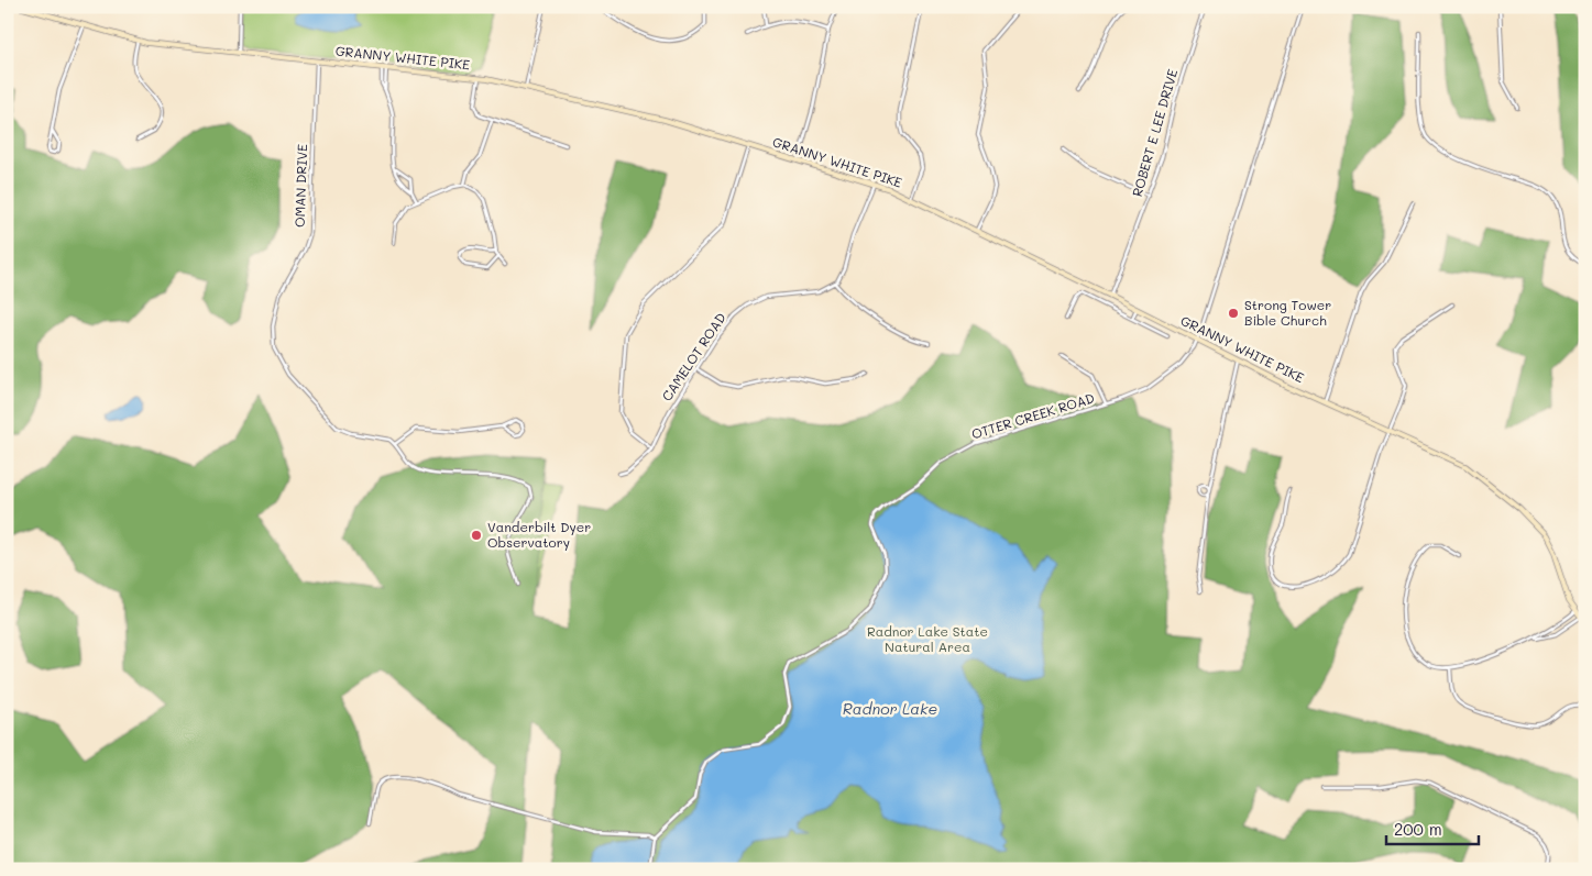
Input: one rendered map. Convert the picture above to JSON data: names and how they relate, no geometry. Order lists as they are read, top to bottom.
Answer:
{
  "streets": {
    "main road": ["GRANNY WHITE PIKE"],
    "street": [
      "ROBERT E LEE DRIVE",
      "OMAN DRIVE",
      "CAMELOT ROAD",
      "OTTER CREEK ROAD"
    ]
  },
  "crossings": [
    ["GRANNY WHITE PIKE", "ROBERT E LEE DRIVE"],
    ["GRANNY WHITE PIKE", "OMAN DRIVE"],
    ["GRANNY WHITE PIKE", "OTTER CREEK ROAD"]
  ],
  "water": ["Radnor Lake"],
  "parks": ["Radnor Lake State Natural Area"],
  "places": ["Strong Tower Bible Church", "Vanderbilt Dyer Observatory"],
  "scale_bar": "200 m"
}
